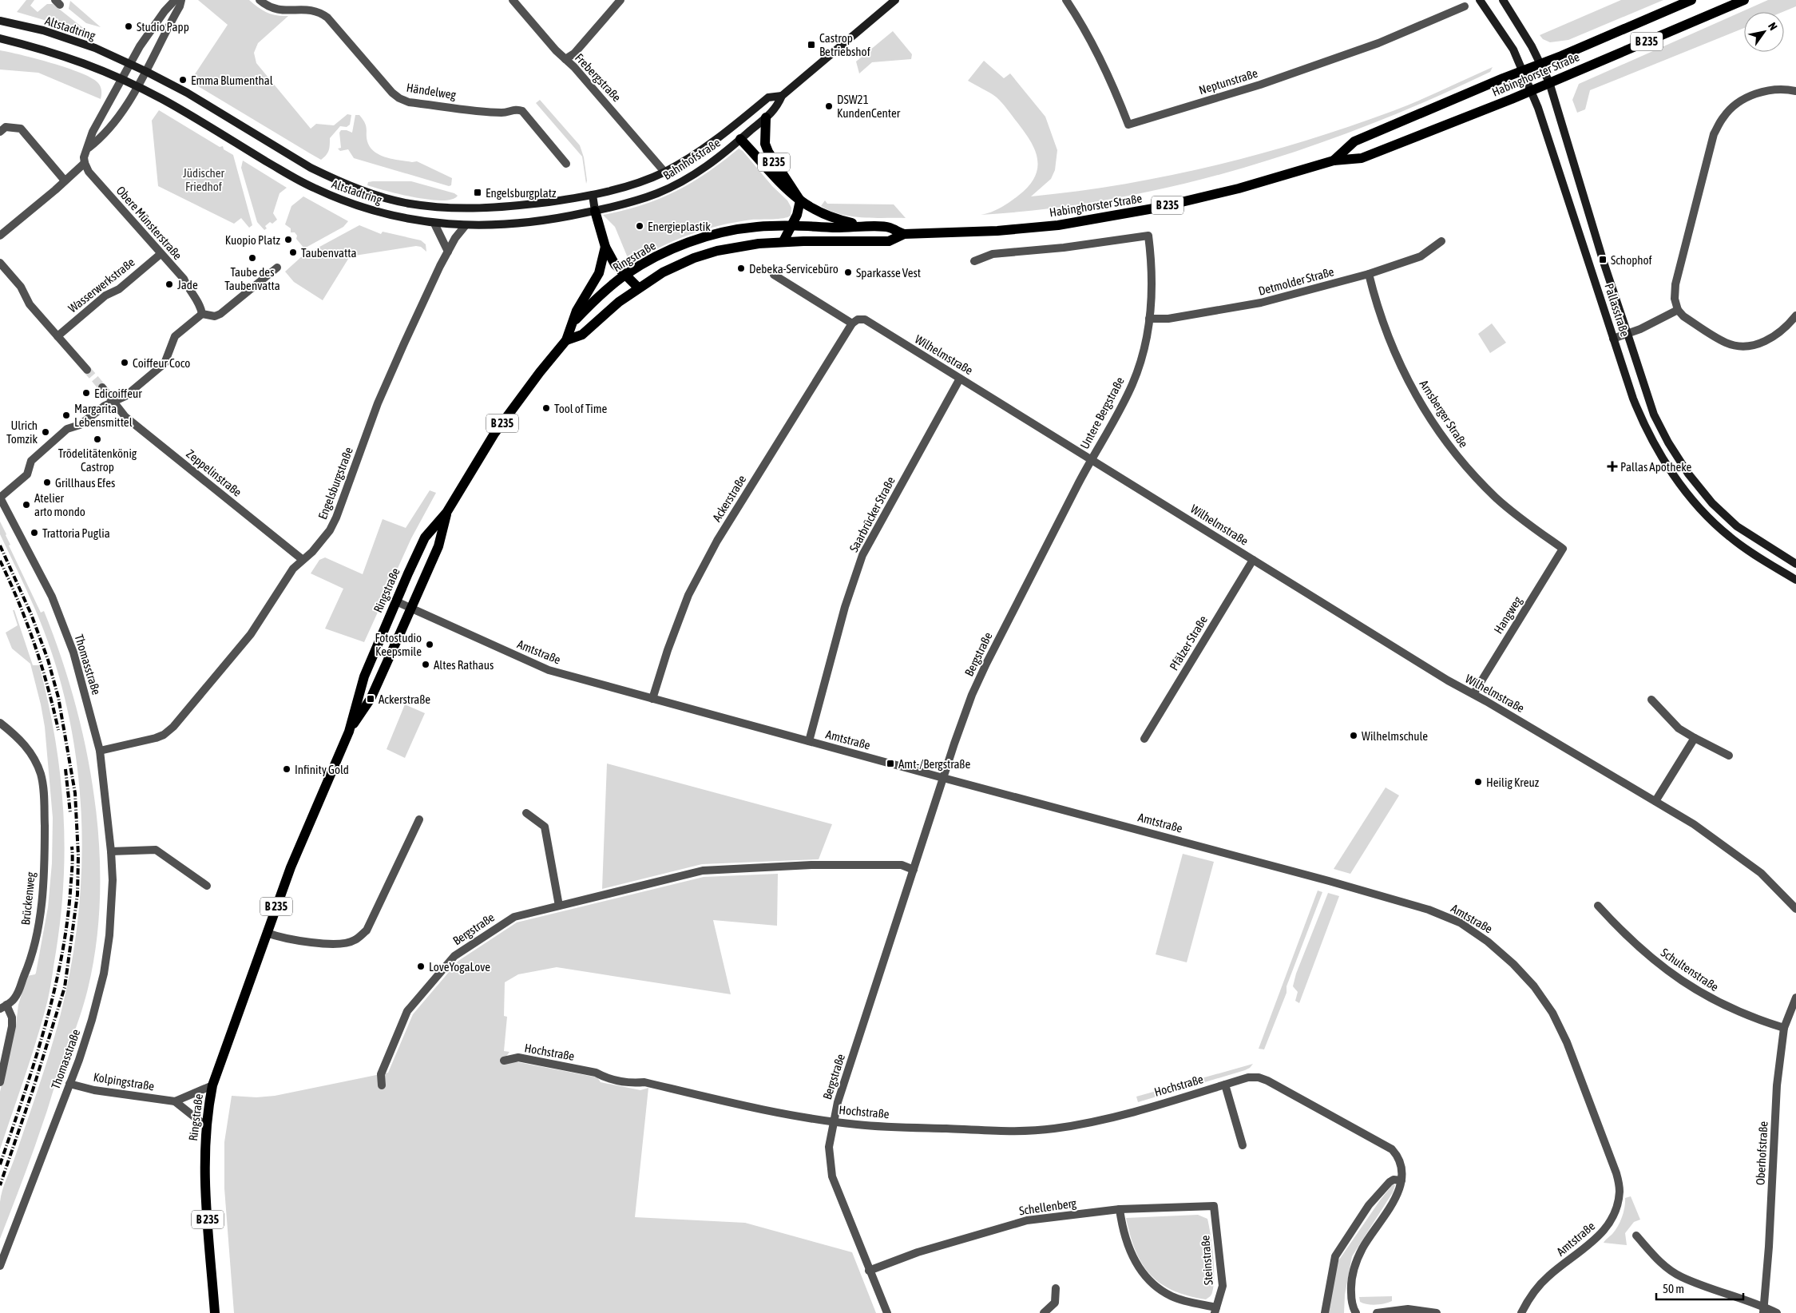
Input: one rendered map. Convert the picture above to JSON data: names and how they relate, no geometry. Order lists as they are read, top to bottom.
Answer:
{
  "streets": {
    "main road": [
      "Altstadtring",
      "B 235",
      "Habinghorster Straße",
      "Bahnhofstraße",
      "Ringstraße",
      "Pallasstraße"
    ],
    "street": [
      "Frebergstraße",
      "Neptunstraße",
      "Händelweg",
      "Obere Münsterstraße",
      "Detmolder Straße",
      "Wasserwerkstraße",
      "Wilhelmstraße",
      "Untere Bergstraße",
      "Arnsberger Straße",
      "Zeppelinstraße",
      "Engelsburgstraße",
      "Ackerstraße",
      "Saarbrücker Straße",
      "Hangweg",
      "Pfälzer Straße",
      "Amtstraße",
      "Bergstraße",
      "Thomasstraße",
      "Brückenweg",
      "Schultenstraße",
      "Hochstraße",
      "Kolpingstraße",
      "Oberhofstraße",
      "Schellenberg",
      "Steinstraße"
    ]
  },
  "crossings": [
    ["Altstadtring", "B 235"],
    ["Altstadtring", "Bahnhofstraße"],
    ["Altstadtring", "Engelsburgstraße"],
    ["B 235", "Habinghorster Straße"],
    ["B 235", "Bahnhofstraße"],
    ["B 235", "Ringstraße"],
    ["Habinghorster Straße", "Ringstraße"],
    ["Habinghorster Straße", "Pallasstraße"],
    ["Frebergstraße", "Bahnhofstraße"],
    ["Obere Münsterstraße", "Wasserwerkstraße"],
    ["Ringstraße", "Amtstraße"],
    ["Detmolder Straße", "Untere Bergstraße"],
    ["Detmolder Straße", "Arnsberger Straße"],
    ["Wilhelmstraße", "Untere Bergstraße"],
    ["Wilhelmstraße", "Ackerstraße"],
    ["Wilhelmstraße", "Saarbrücker Straße"],
    ["Wilhelmstraße", "Hangweg"],
    ["Wilhelmstraße", "Pfälzer Straße"],
    ["Wilhelmstraße", "Bergstraße"],
    ["Untere Bergstraße", "Bergstraße"],
    ["Arnsberger Straße", "Hangweg"],
    ["Zeppelinstraße", "Engelsburgstraße"],
    ["Engelsburgstraße", "Thomasstraße"],
    ["Ackerstraße", "Amtstraße"],
    ["Saarbrücker Straße", "Amtstraße"],
    ["Amtstraße", "Bergstraße"],
    ["Bergstraße", "Hochstraße"],
    ["Bergstraße", "Schellenberg"],
    ["Thomasstraße", "Kolpingstraße"],
    ["Schultenstraße", "Oberhofstraße"],
    ["Schellenberg", "Steinstraße"]
  ],
  "parks": ["Jüdischer Friedhof"],
  "places": {
    "other": [
      "Studio Papp",
      "Emma Blumenthal",
      "DSW21 KundenCenter",
      "Energieplastik",
      "Kuopio Platz",
      "Taubenvatta",
      "Taube des Taubenvatta",
      "Debeka-Servicebüro",
      "Sparkasse Vest",
      "Jade",
      "Coiffeur Coco",
      "Edicoiffeur",
      "Tool of Time",
      "Margarita Lebensmittel",
      "Ulrich Tomzik",
      "Trödelitätenkönig Castrop",
      "Grillhaus Efes",
      "Atelier arto mondo",
      "Trattoria Puglia",
      "Fotostudio Keepsmile",
      "Altes Rathaus",
      "Wilhelmschule",
      "Infinity Gold",
      "Heilig Kreuz",
      "LoveYogaLove"
    ],
    "transit": [
      "Castrop Betriebshof",
      "Engelsburgplatz",
      "Schophof",
      "Ackerstraße",
      "Amt-/Bergstraße"
    ],
    "health": ["Pallas Apotheke"]
  },
  "scale_bar": "50 m",
  "north": "top right"
}
